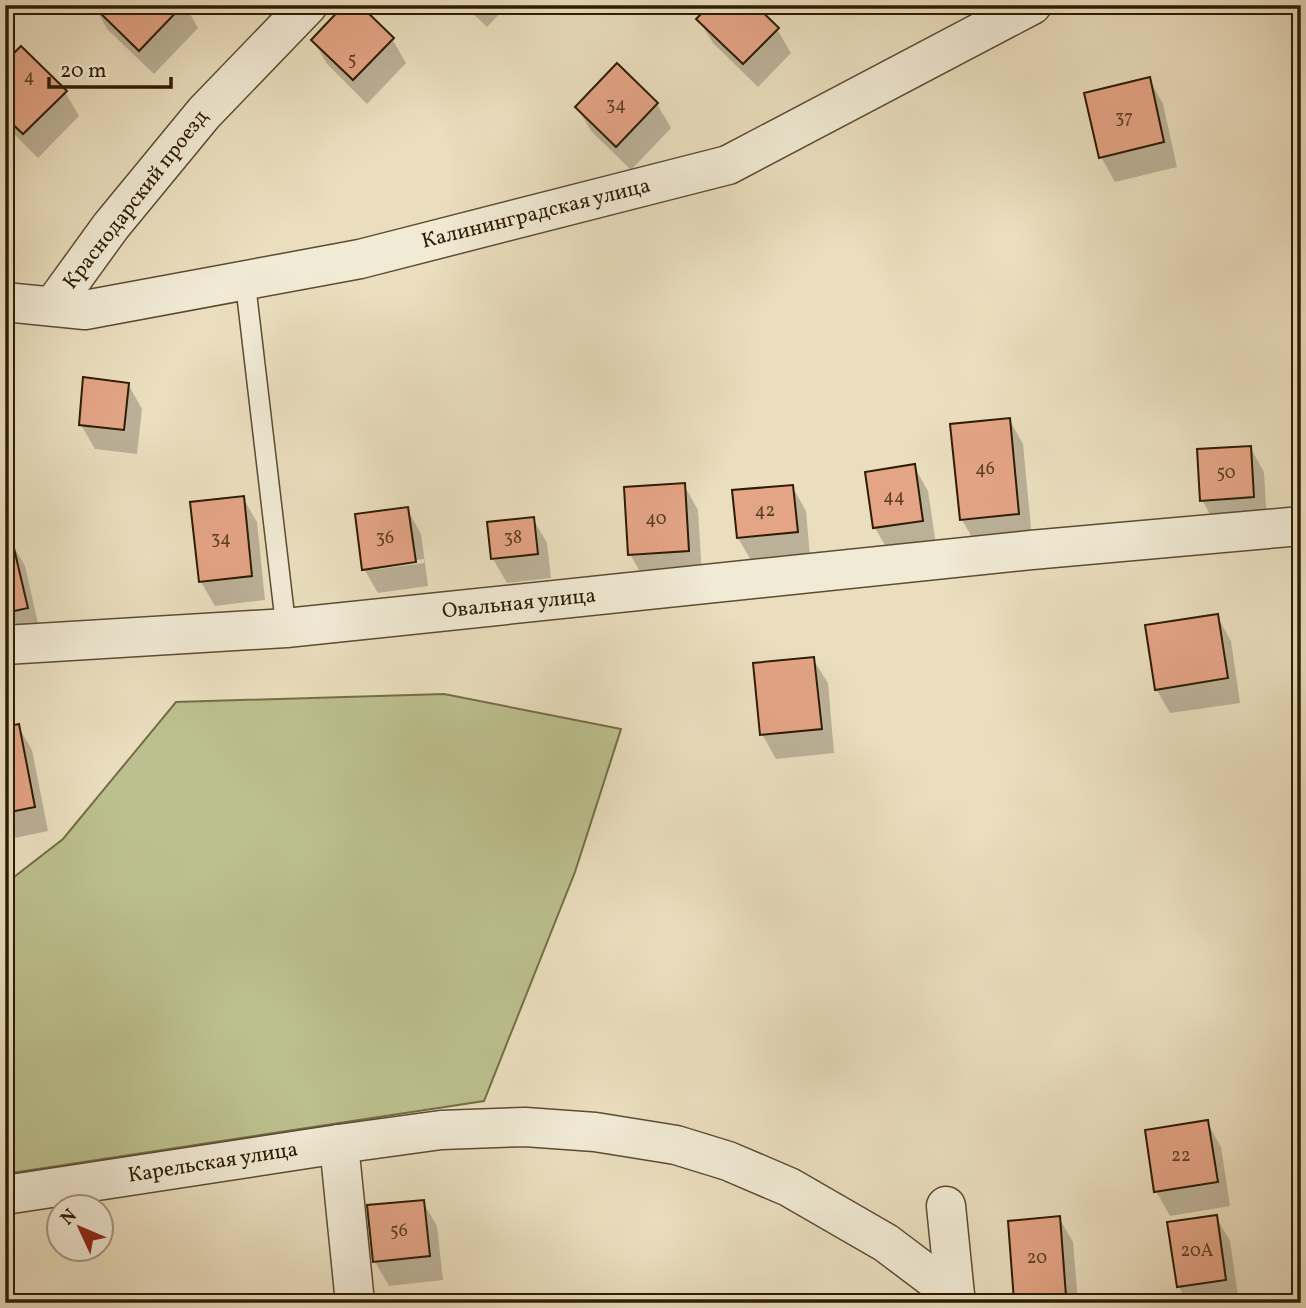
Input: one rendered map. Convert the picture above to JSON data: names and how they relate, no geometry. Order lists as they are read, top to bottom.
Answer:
{
  "streets": {
    "street": [
      "Краснодарский проезд",
      "Калининградская улица",
      "Овальная улица",
      "Карельская улица"
    ]
  },
  "crossings": [
    ["Краснодарский проезд", "Калининградская улица"]
  ],
  "house_numbers": [
    "5",
    "4",
    "34",
    "37",
    "46",
    "50",
    "44",
    "42",
    "40",
    "36",
    "38",
    "34",
    "22",
    "56",
    "20А",
    "20"
  ],
  "scale_bar": "20 m",
  "north": "top left"
}
